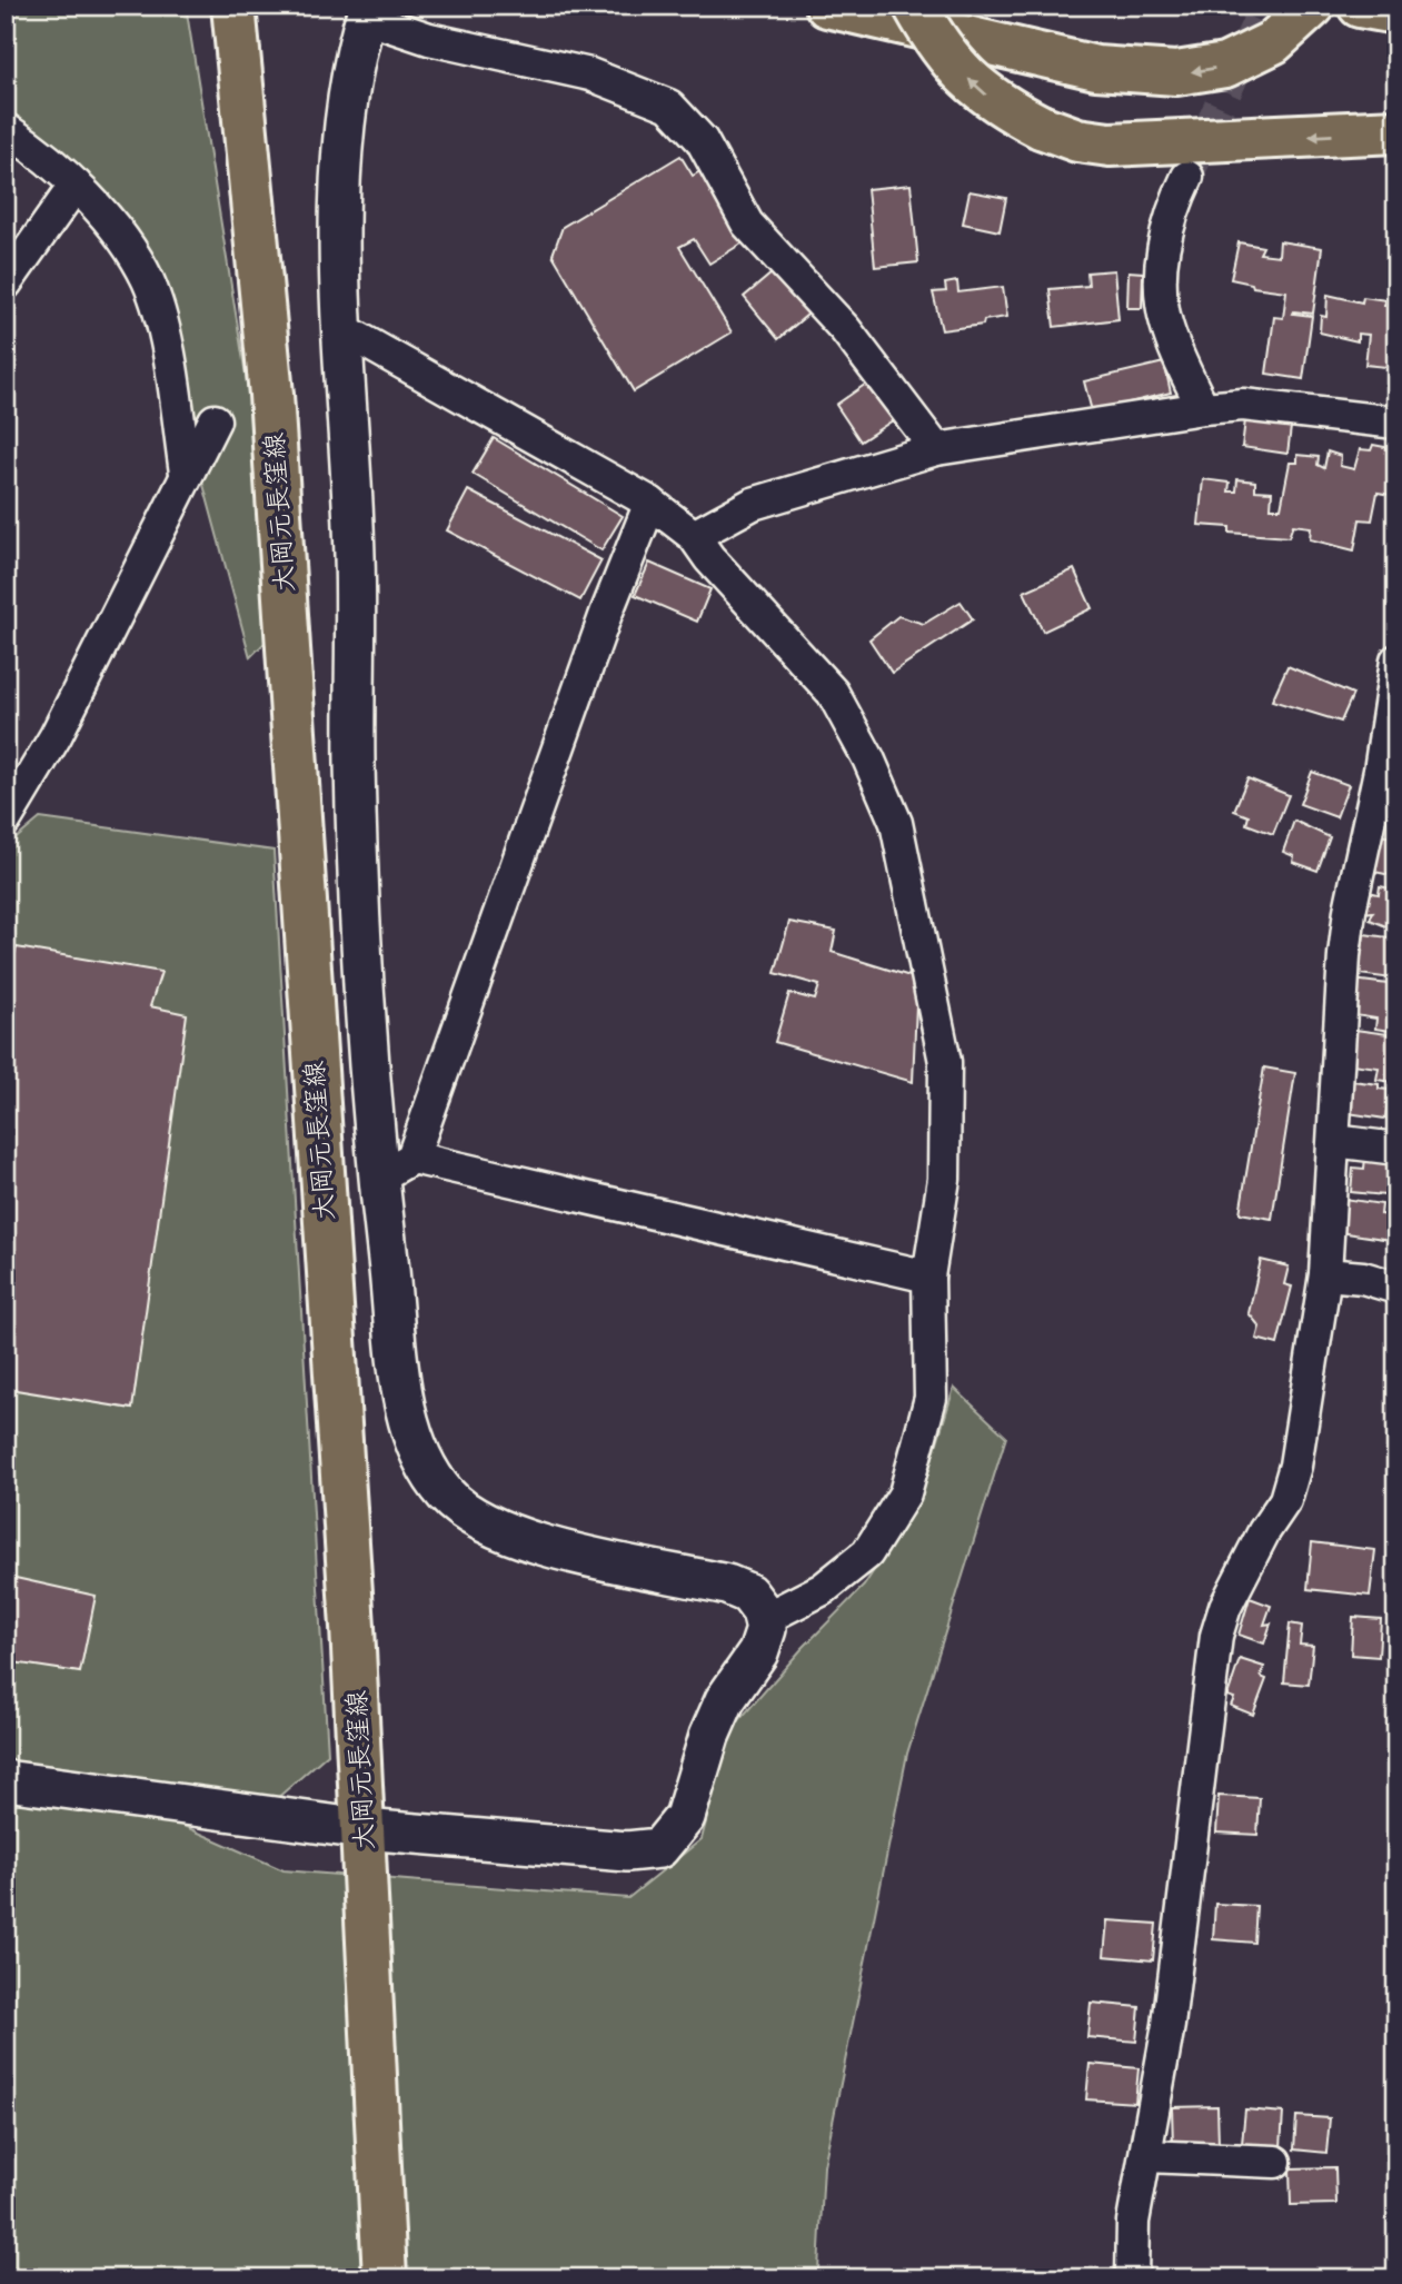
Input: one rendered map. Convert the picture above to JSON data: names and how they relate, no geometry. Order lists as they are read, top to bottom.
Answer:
{
  "streets": {
    "main road": ["大岡元長窪線"]
  }
}
